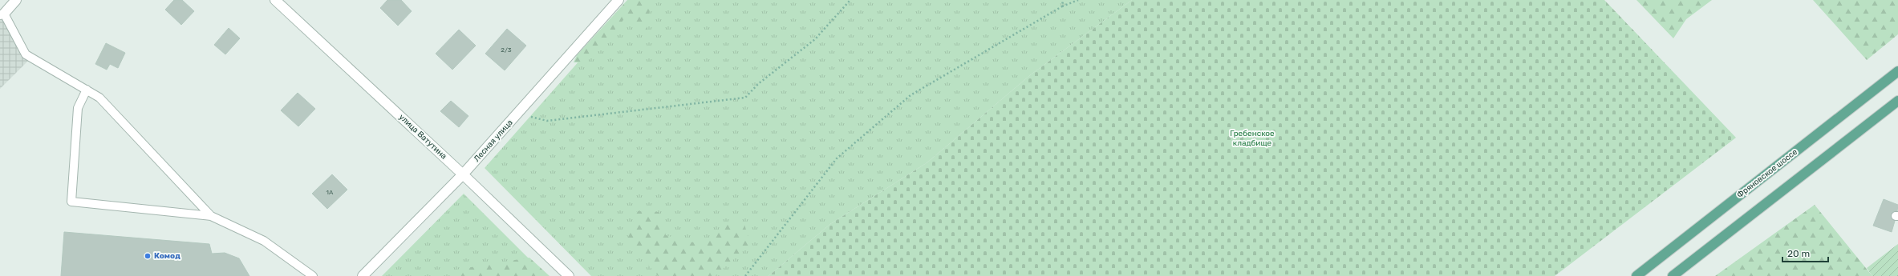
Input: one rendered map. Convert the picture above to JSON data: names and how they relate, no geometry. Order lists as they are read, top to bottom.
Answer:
{
  "streets": {
    "main road": ["Фряновское шоссе"],
    "street": ["улица Ватутина", "Лесная улица"]
  },
  "crossings": [
    ["улица Ватутина", "Лесная улица"]
  ],
  "parks": ["Гребенское кладбище"],
  "places": ["Комод"],
  "house_numbers": ["2/3", "1А"],
  "scale_bar": "20 m"
}
